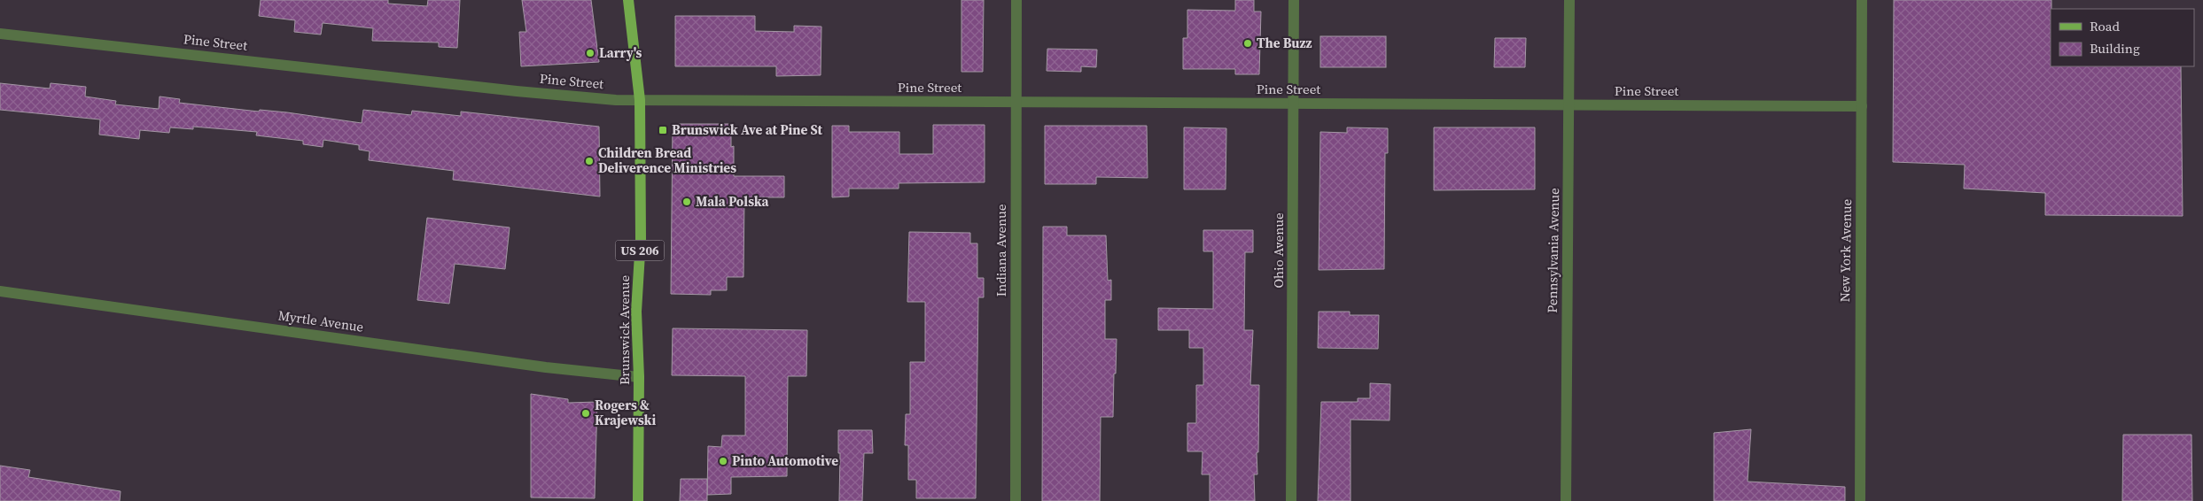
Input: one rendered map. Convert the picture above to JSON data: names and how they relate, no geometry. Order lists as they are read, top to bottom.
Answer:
{
  "streets": {
    "main road": ["US 206", "Brunswick Avenue"],
    "street": [
      "Pine Street",
      "Indiana Avenue",
      "Ohio Avenue",
      "Pennsylvania Avenue",
      "New York Avenue",
      "Myrtle Avenue"
    ]
  },
  "crossings": [
    ["Pine Street", "Indiana Avenue"],
    ["Pine Street", "Ohio Avenue"],
    ["Pine Street", "Pennsylvania Avenue"],
    ["Pine Street", "New York Avenue"],
    ["Pine Street", "Brunswick Avenue"],
    ["Myrtle Avenue", "Brunswick Avenue"]
  ],
  "places": {
    "other": [
      "The Buzz",
      "Larry's",
      "Children Bread Deliverence Ministries",
      "Mala Polska",
      "Rogers & Krajewski",
      "Pinto Automotive"
    ],
    "transit": ["Brunswick Ave at Pine St"]
  },
  "legend": ["Road", "Building"]
}
